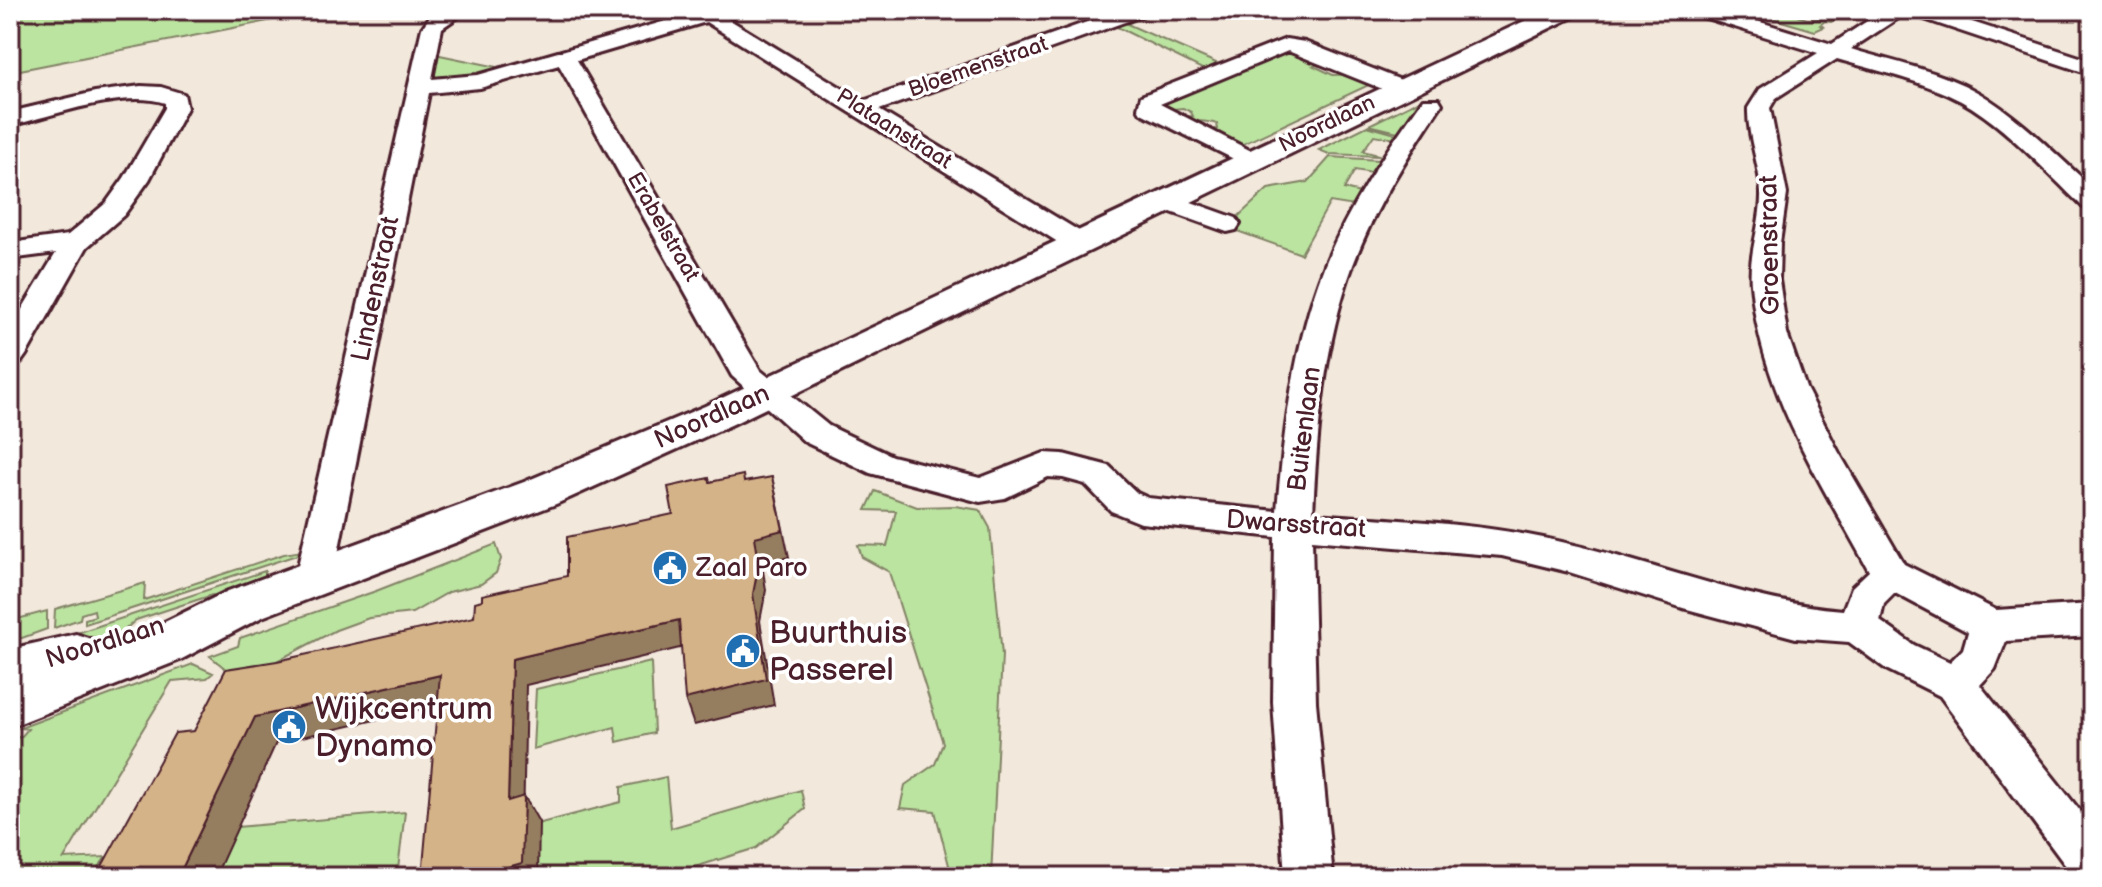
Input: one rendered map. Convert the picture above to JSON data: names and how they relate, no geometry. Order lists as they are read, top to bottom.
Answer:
{
  "streets": {
    "street": [
      "Bloemenstraat",
      "Noordlaan",
      "Plataanstraat",
      "Erabelstraat",
      "Groenstraat",
      "Lindenstraat",
      "Buitenlaan",
      "Dwarsstraat"
    ]
  },
  "crossings": [
    ["Bloemenstraat", "Plataanstraat"],
    ["Noordlaan", "Plataanstraat"],
    ["Noordlaan", "Erabelstraat"],
    ["Noordlaan", "Lindenstraat"],
    ["Noordlaan", "Buitenlaan"],
    ["Noordlaan", "Dwarsstraat"],
    ["Erabelstraat", "Dwarsstraat"],
    ["Buitenlaan", "Dwarsstraat"]
  ],
  "places": {
    "public building": ["Zaal Paro", "Buurthuis Passerel", "Wijkcentrum Dynamo"]
  }
}
